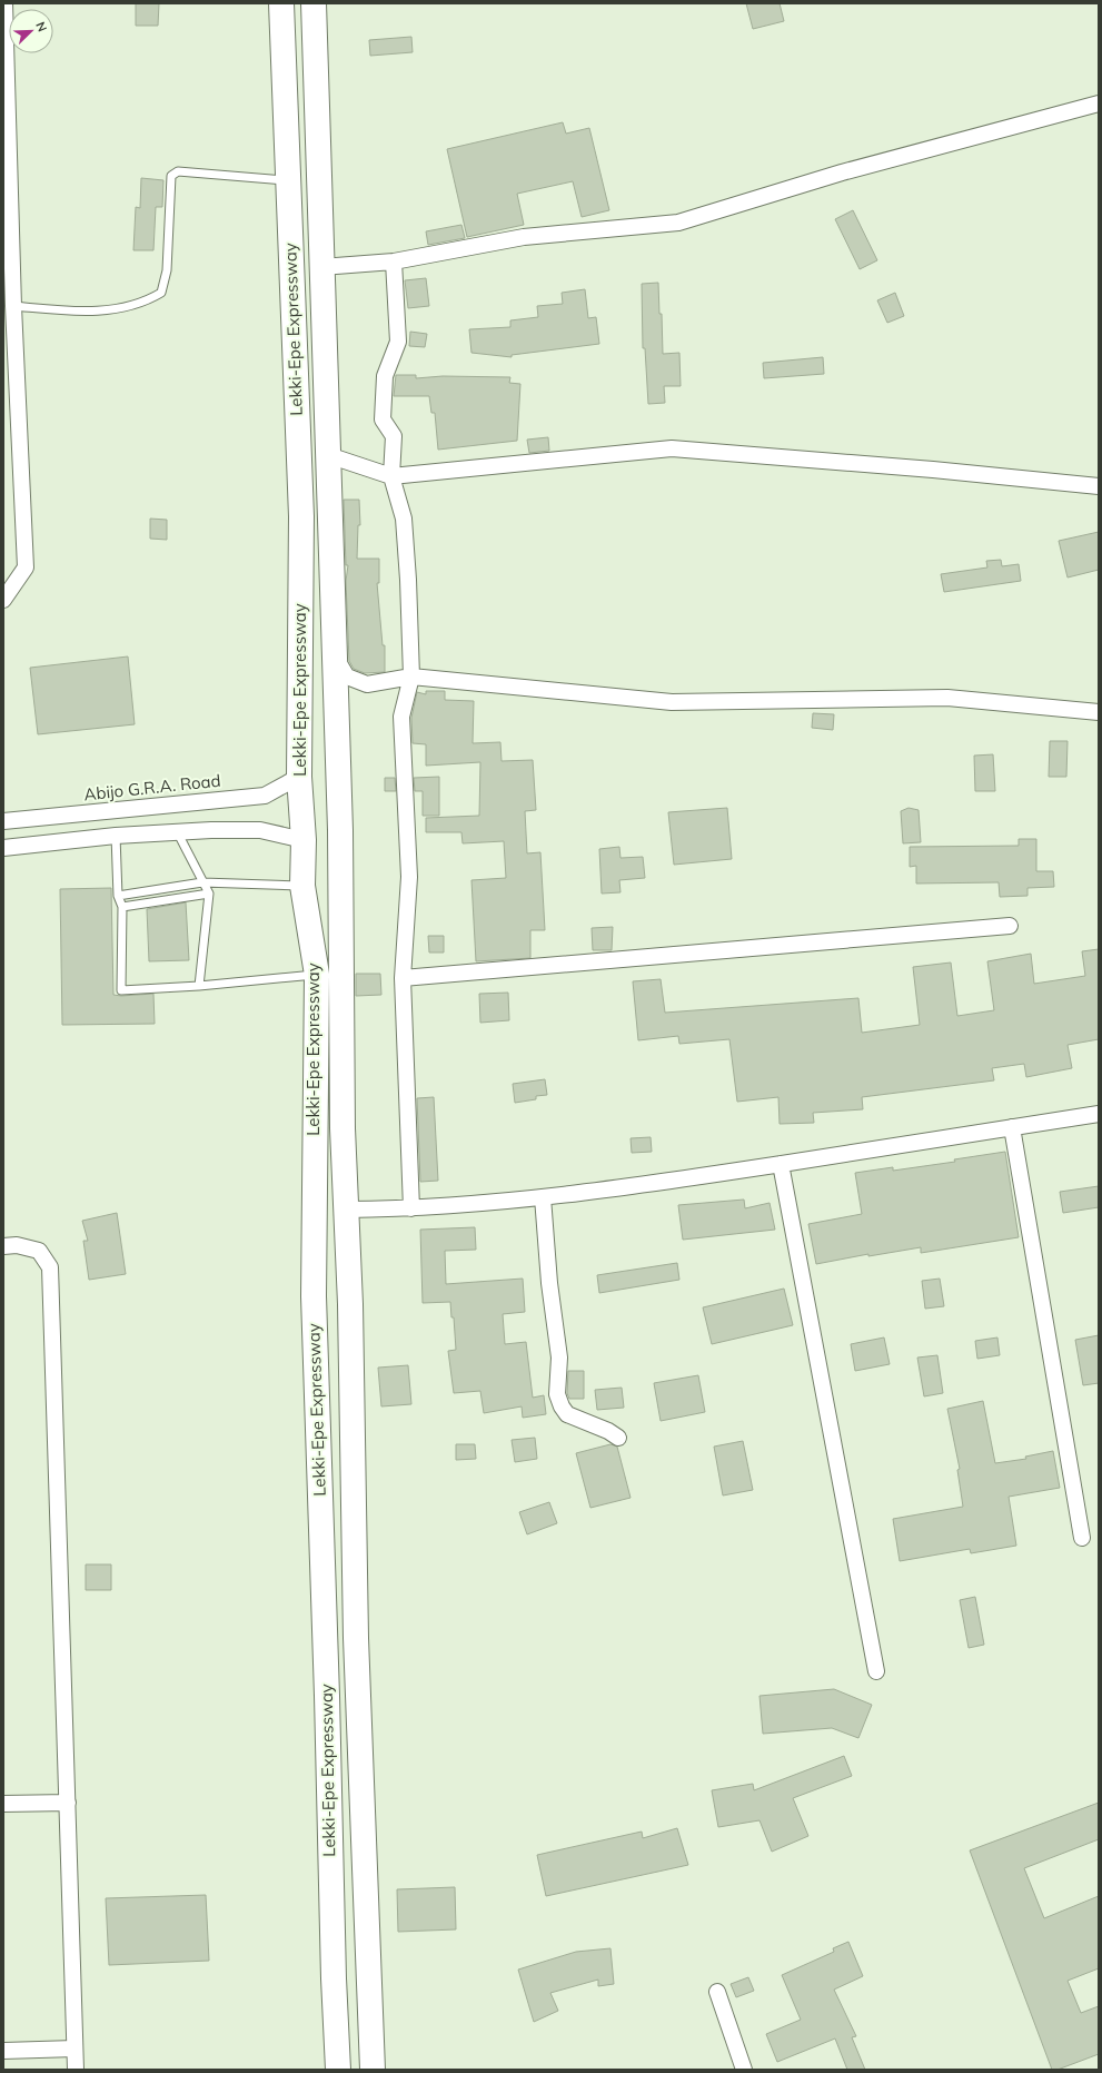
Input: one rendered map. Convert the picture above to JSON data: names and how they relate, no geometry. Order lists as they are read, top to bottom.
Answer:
{
  "streets": {
    "highway": ["Lekki-Epe Expressway"],
    "street": ["Abijo G.R.A. Road"]
  },
  "crossings": [
    ["Lekki-Epe Expressway", "Abijo G.R.A. Road"]
  ],
  "north": "top right"
}
